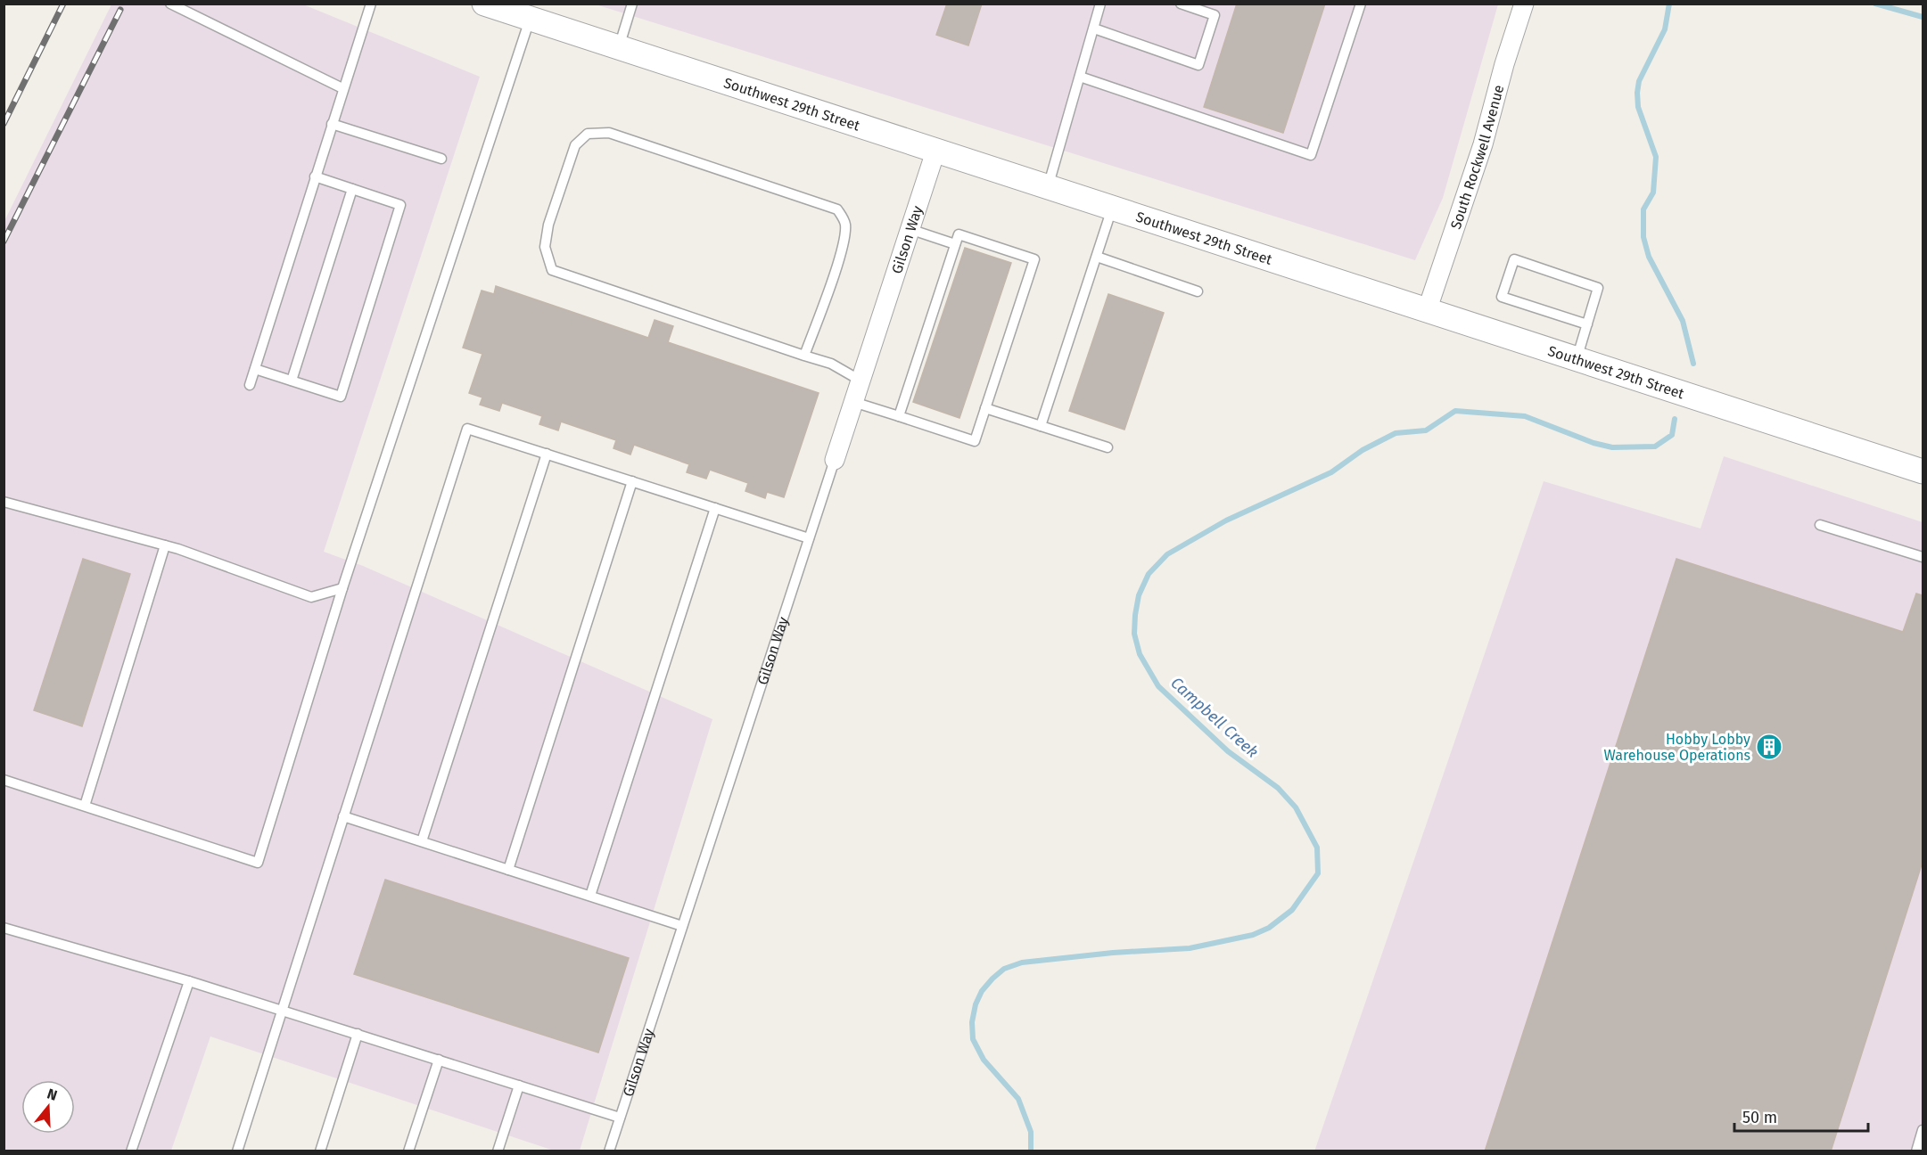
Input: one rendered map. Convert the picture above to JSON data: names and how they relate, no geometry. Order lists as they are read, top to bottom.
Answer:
{
  "streets": {
    "street": ["Southwest 29th Street", "South Rockwell Avenue", "Gilson Way"]
  },
  "crossings": [
    ["Southwest 29th Street", "South Rockwell Avenue"],
    ["Southwest 29th Street", "Gilson Way"]
  ],
  "water": ["Campbell Creek"],
  "places": {
    "building": ["Hobby Lobby Warehouse Operations"]
  },
  "scale_bar": "50 m",
  "north": "top"
}
